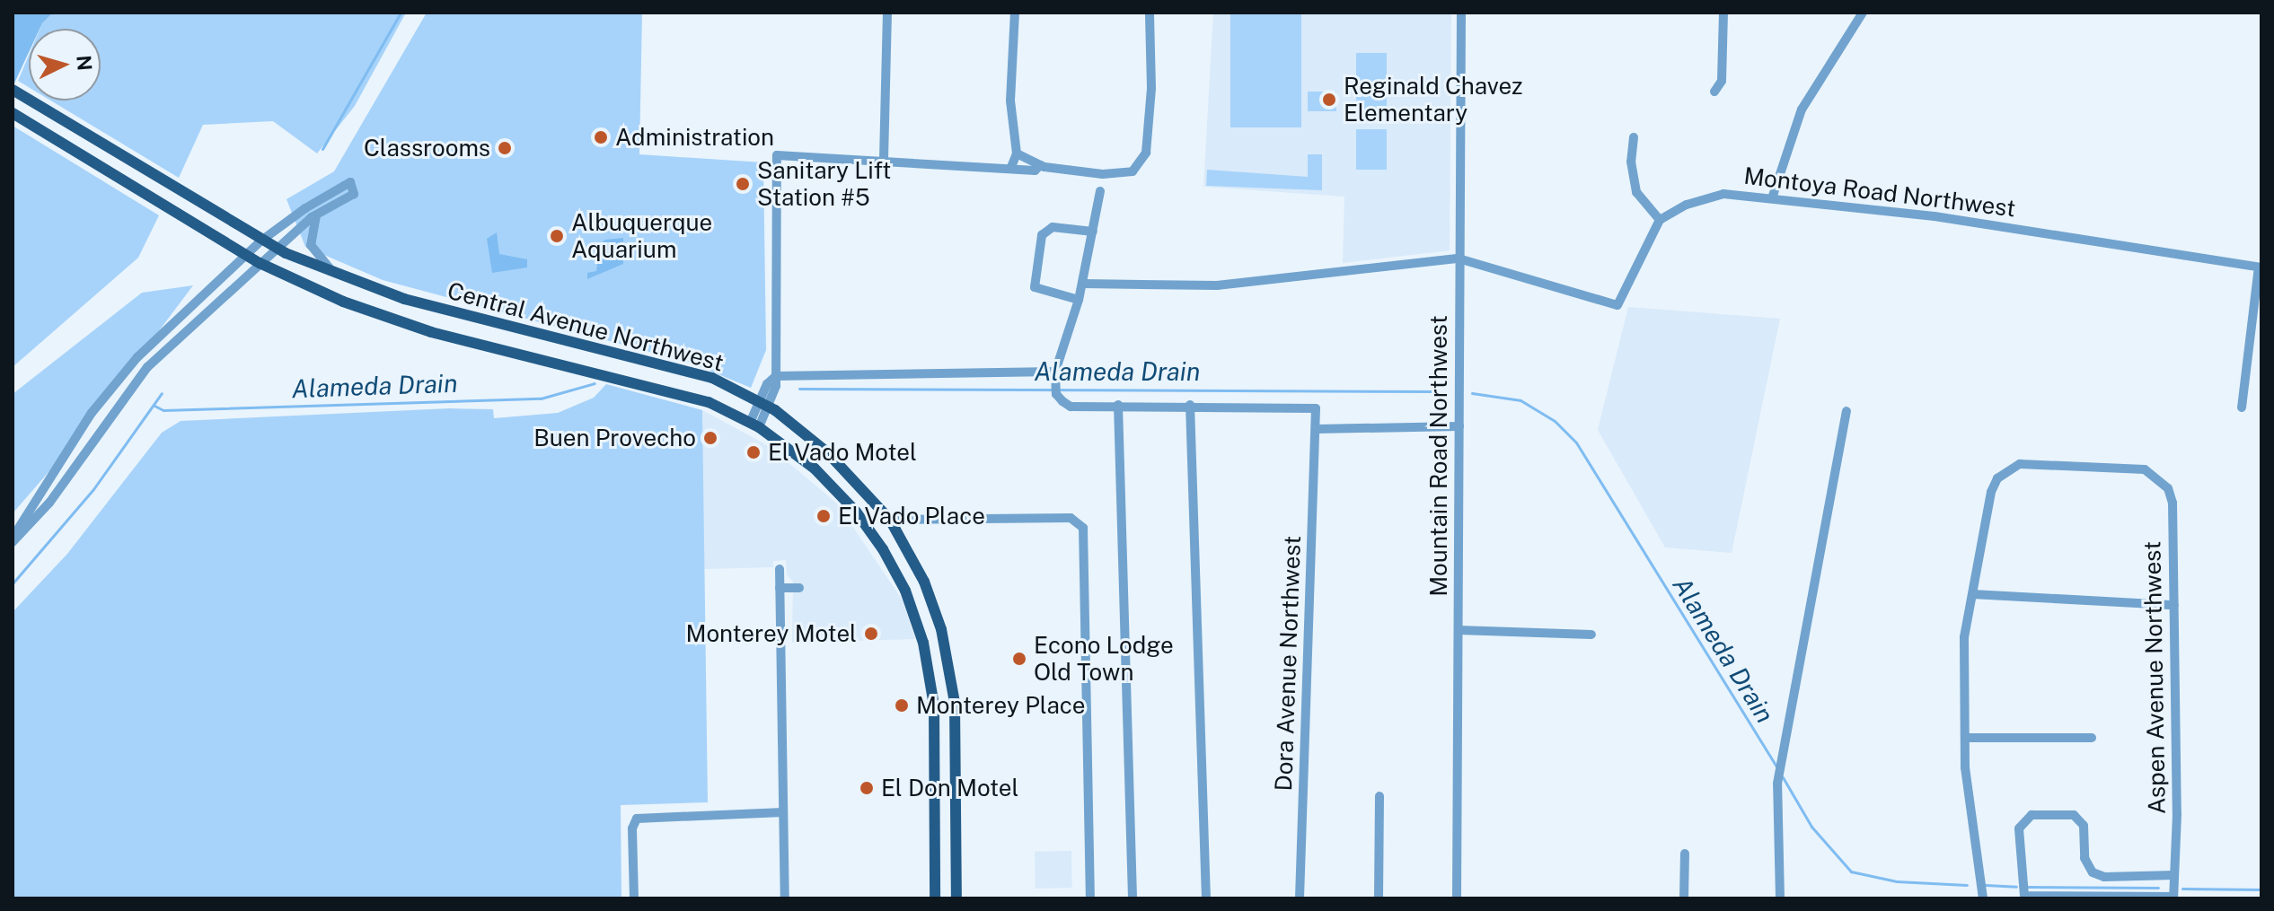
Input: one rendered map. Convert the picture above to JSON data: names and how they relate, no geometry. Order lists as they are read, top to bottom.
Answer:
{
  "streets": {
    "main road": ["Central Avenue Northwest"],
    "street": [
      "Montoya Road Northwest",
      "Mountain Road Northwest",
      "Dora Avenue Northwest",
      "Aspen Avenue Northwest"
    ]
  },
  "water": ["Alameda Drain"],
  "places": [
    "Reginald Chavez Elementary",
    "Administration",
    "Classrooms",
    "Sanitary Lift Station #5",
    "Albuquerque Aquarium",
    "Buen Provecho",
    "El Vado Motel",
    "El Vado Place",
    "Monterey Motel",
    "Econo Lodge Old Town",
    "Monterey Place",
    "El Don Motel"
  ],
  "north": "right"
}
